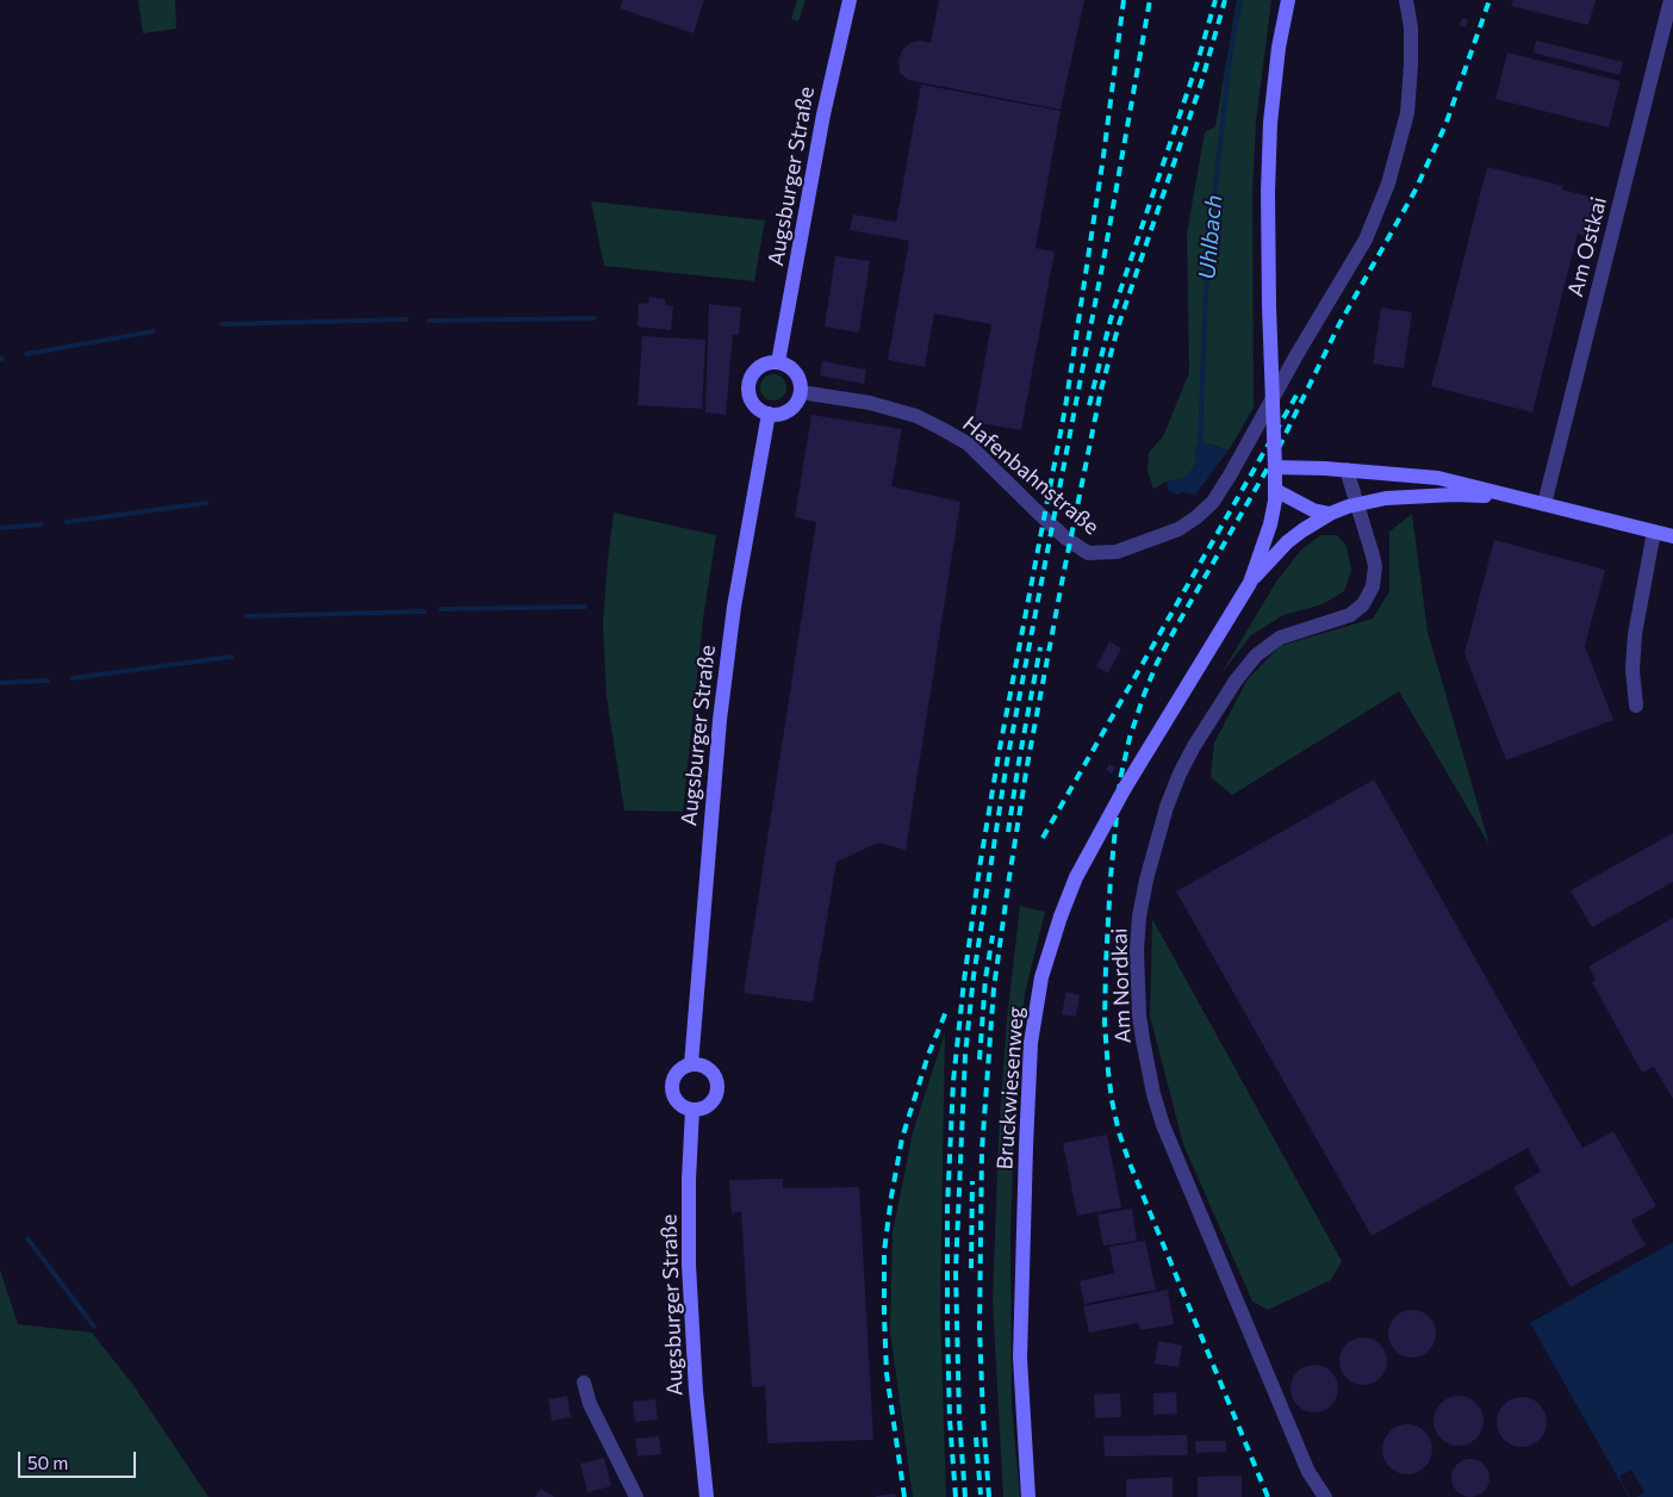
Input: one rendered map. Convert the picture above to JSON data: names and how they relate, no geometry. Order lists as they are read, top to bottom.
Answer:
{
  "streets": {
    "main road": ["Augsburger Straße", "Bruckwiesenweg"],
    "street": ["Am Ostkai", "Hafenbahnstraße", "Am Nordkai"]
  },
  "crossings": [
    ["Augsburger Straße", "Hafenbahnstraße"]
  ],
  "water": ["Uhlbach"],
  "scale_bar": "50 m"
}
